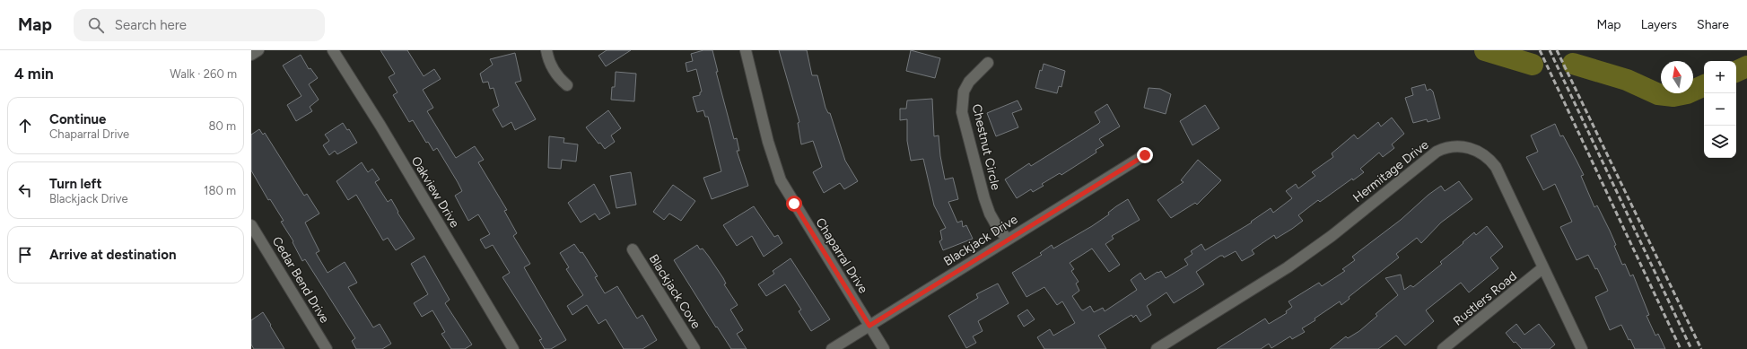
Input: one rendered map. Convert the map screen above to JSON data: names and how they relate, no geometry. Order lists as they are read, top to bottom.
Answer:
{
  "streets": {
    "street": [
      "Chestnut Circle",
      "Hermitage Drive",
      "Oakview Drive",
      "Blackjack Drive",
      "Chaparral Drive",
      "Cedar Bend Drive",
      "Blackjack Cove",
      "Rustlers Road"
    ]
  },
  "crossings": [
    ["Chestnut Circle", "Blackjack Drive"],
    ["Hermitage Drive", "Rustlers Road"],
    ["Blackjack Drive", "Chaparral Drive"]
  ],
  "north": "top",
  "page": {
    "header": "Map",
    "search": "Search here",
    "nav": ["Map", "Layers", "Share"],
    "heading": ["4 min", "Walk · 260 m"],
    "map_buttons": ["+", "−"],
    "list": [
      ["Continue", "Chaparral Drive", "80 m"],
      ["Turn left", "Blackjack Drive", "180 m"],
      "Arrive at destination"
    ]
  }
}
